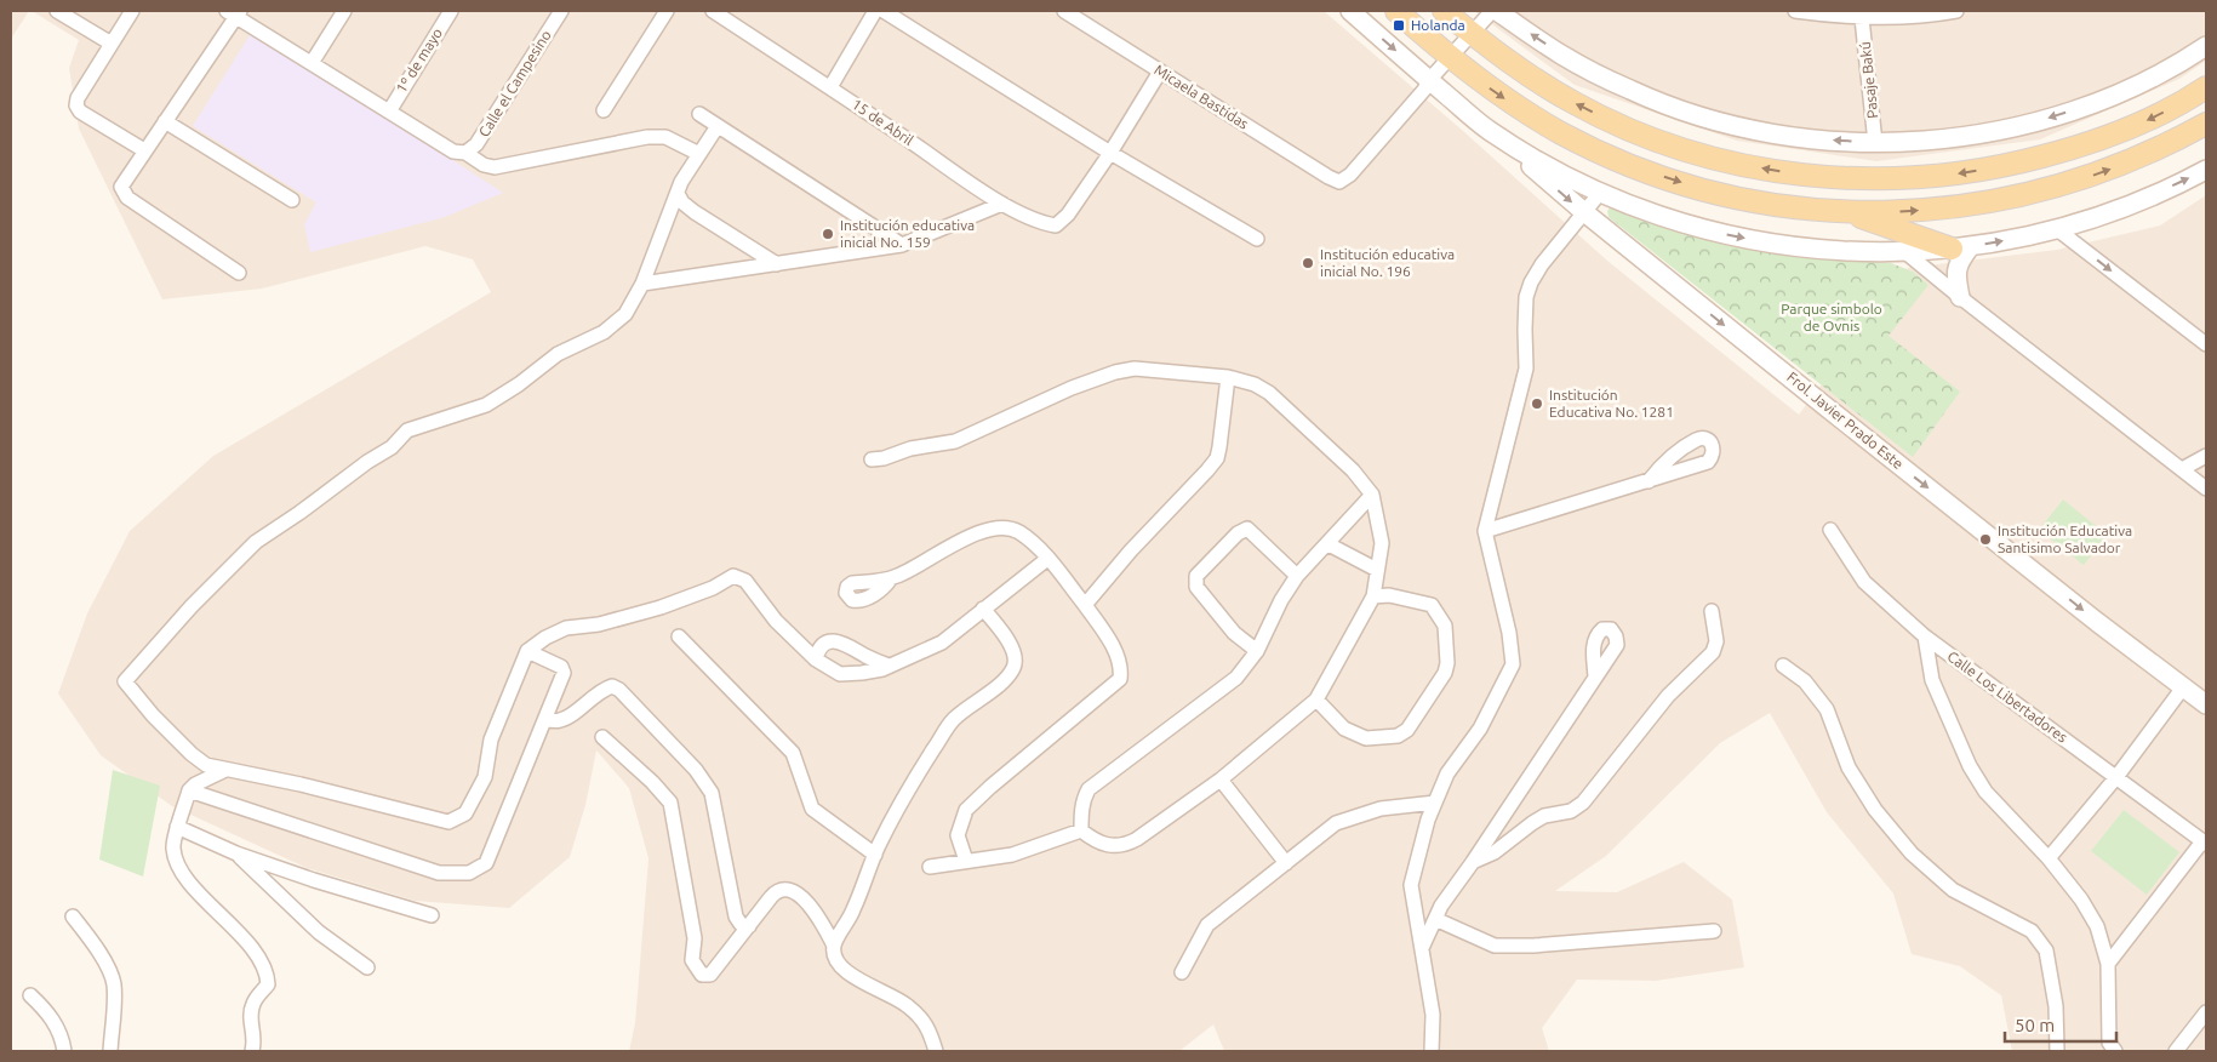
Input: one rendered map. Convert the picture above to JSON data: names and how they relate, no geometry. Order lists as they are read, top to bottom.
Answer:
{
  "streets": {
    "street": [
      "1º de mayo",
      "Pasaje Bakú",
      "Calle el Campesino",
      "Micaela Bastidas",
      "15 de Abril",
      "Frol. Javier Prado Este",
      "Calle Los Libertadores"
    ]
  },
  "parks": ["Parque simbolo de Ovnis"],
  "places": {
    "transit": ["Holanda"],
    "other": [
      "Institución educativa inicial No. 159",
      "Institución educativa inicial No. 196",
      "Institución Educativa No. 1281",
      "Institución Educativa Santisimo Salvador"
    ]
  },
  "scale_bar": "50 m"
}
